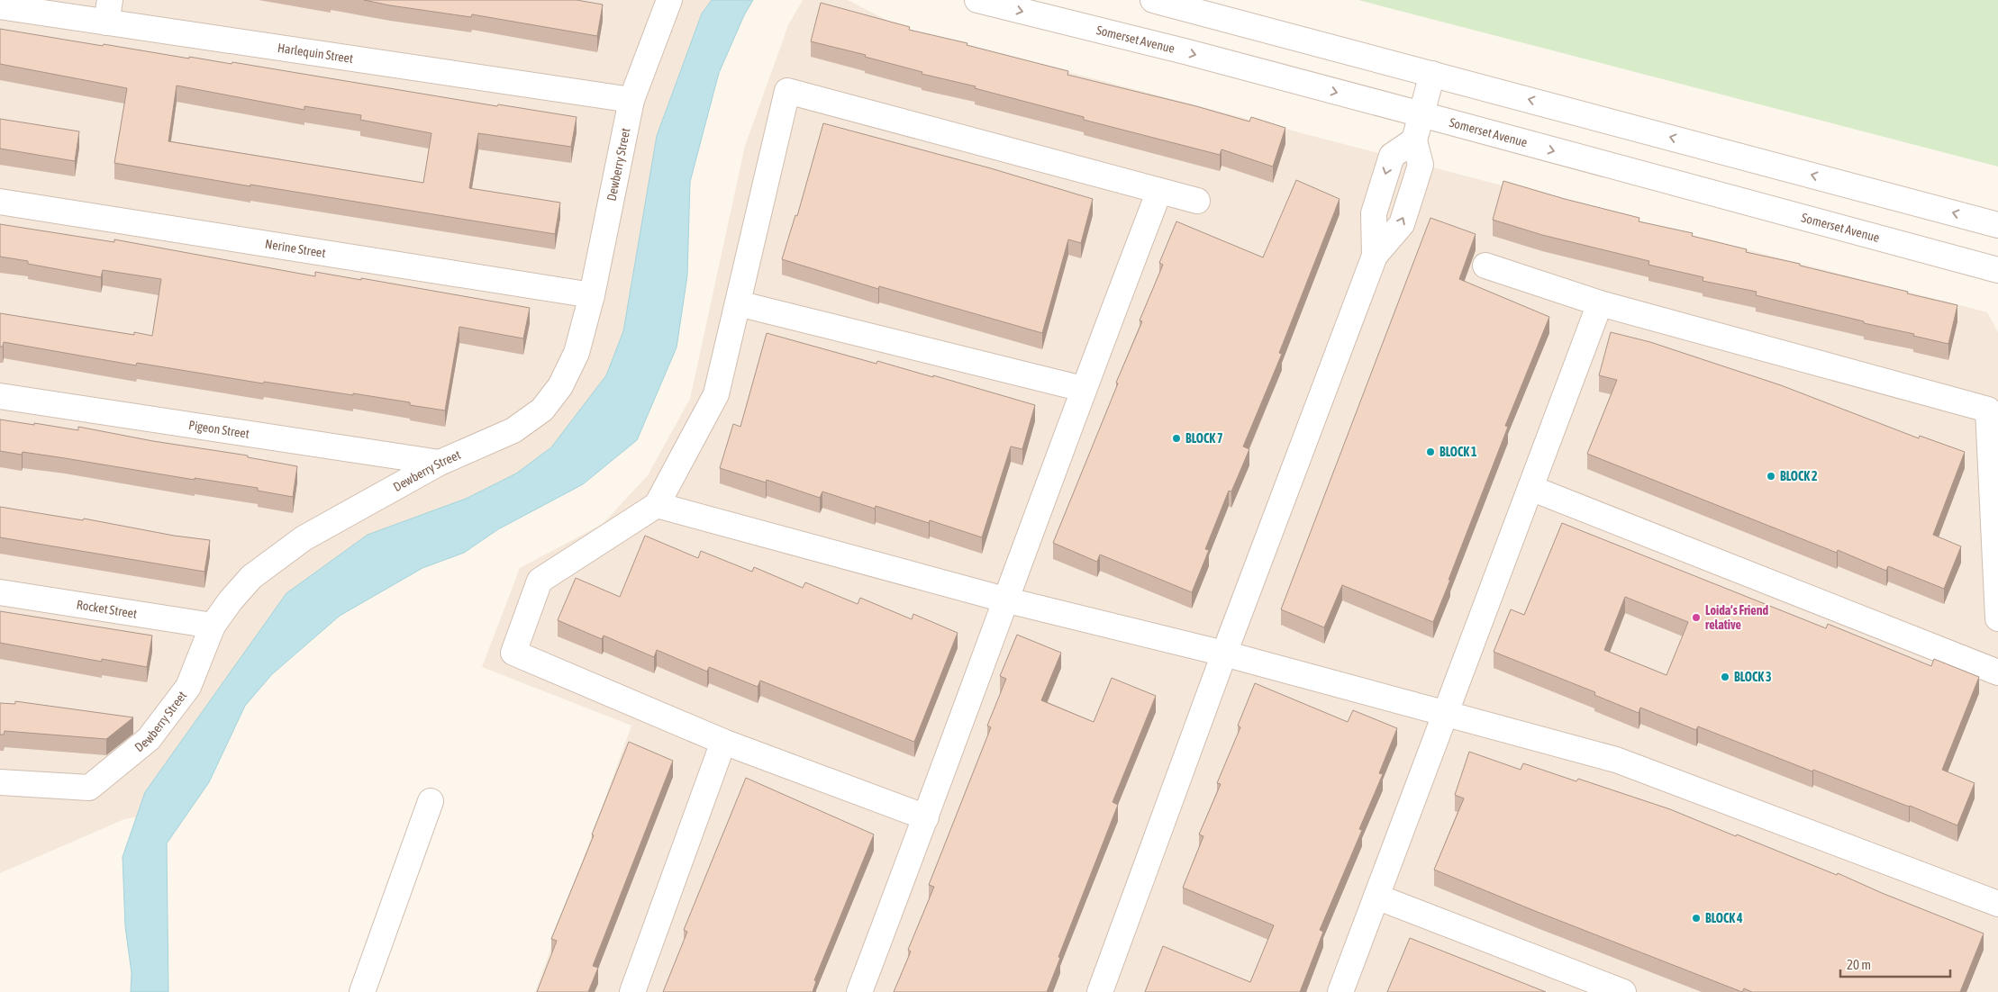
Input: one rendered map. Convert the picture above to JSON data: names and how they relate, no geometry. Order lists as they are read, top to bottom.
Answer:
{
  "streets": {
    "street": [
      "Somerset Avenue",
      "Harlequin Street",
      "Dewberry Street",
      "Nerine Street",
      "Pigeon Street",
      "Rocket Street"
    ]
  },
  "crossings": [
    ["Harlequin Street", "Dewberry Street"],
    ["Dewberry Street", "Nerine Street"],
    ["Dewberry Street", "Pigeon Street"],
    ["Dewberry Street", "Rocket Street"]
  ],
  "places": [
    "BLOCK 7",
    "BLOCK 1",
    "BLOCK 2",
    "Loida’s Friend relative",
    "BLOCK 3",
    "BLOCK 4"
  ],
  "scale_bar": "20 m"
}
